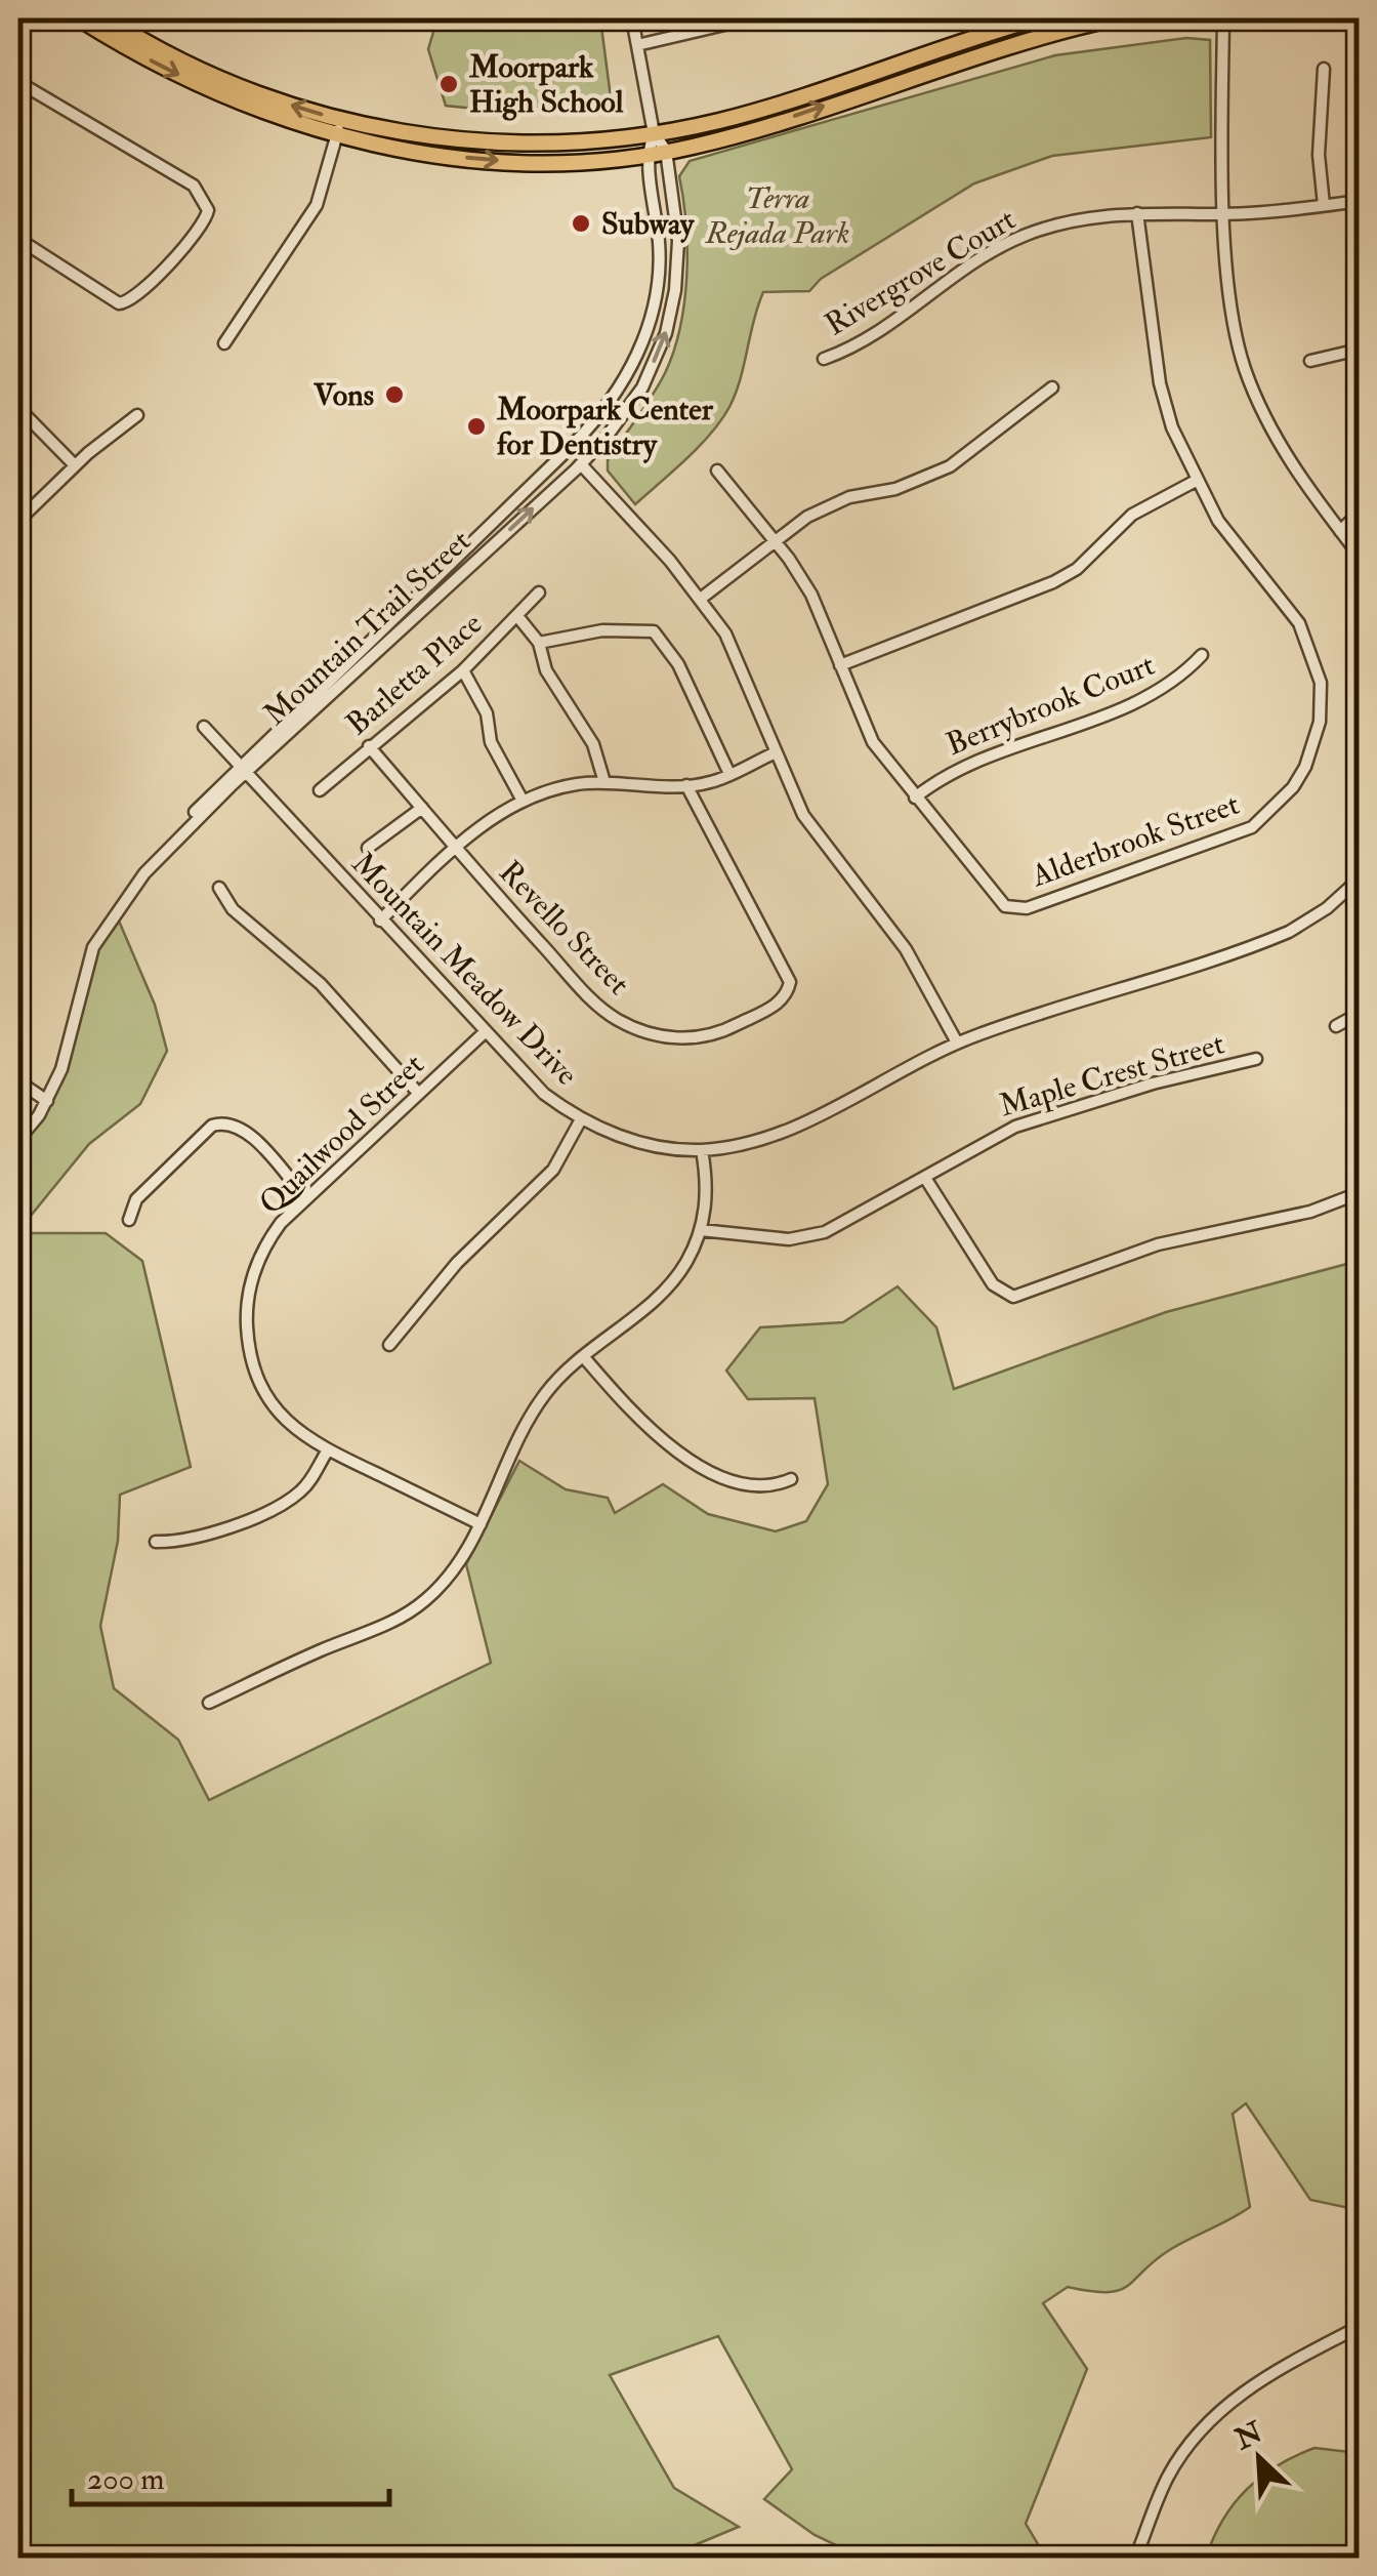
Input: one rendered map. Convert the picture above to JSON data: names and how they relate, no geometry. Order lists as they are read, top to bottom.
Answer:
{
  "streets": {
    "street": [
      "Rivergrove Court",
      "Mountain Trail Street",
      "Barletta Place",
      "Berrybrook Court",
      "Alderbrook Street",
      "Revello Street",
      "Mountain Meadow Drive",
      "Maple Crest Street",
      "Quailwood Street"
    ]
  },
  "crossings": [
    ["Rivergrove Court", "Alderbrook Street"],
    ["Mountain Trail Street", "Mountain Meadow Drive"],
    ["Barletta Place", "Revello Street"],
    ["Berrybrook Court", "Alderbrook Street"],
    ["Mountain Meadow Drive", "Quailwood Street"]
  ],
  "parks": ["Terra Rejada Park"],
  "places": [
    "Moorpark High School",
    "Subway",
    "Vons",
    "Moorpark Center for Dentistry"
  ],
  "scale_bar": "200 m",
  "north": "top left"
}
